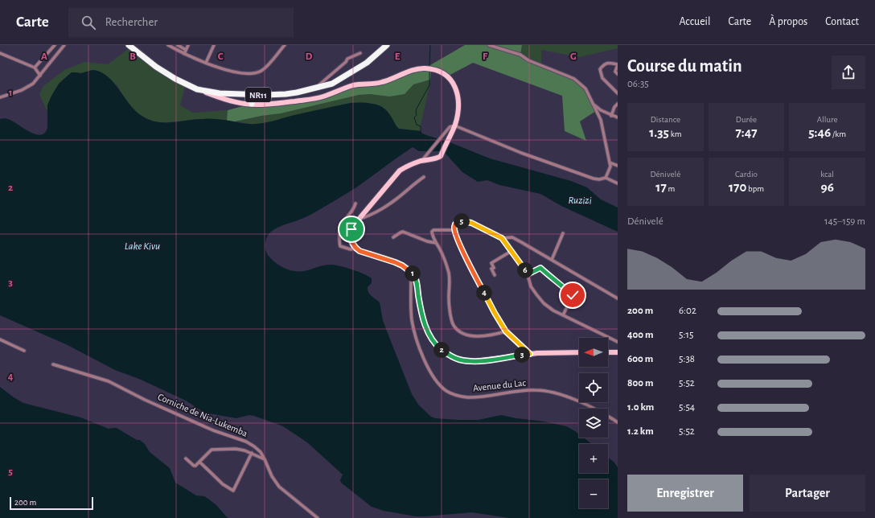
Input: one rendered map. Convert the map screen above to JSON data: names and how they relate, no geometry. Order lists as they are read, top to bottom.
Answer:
{
  "streets": {
    "highway": ["NR11"],
    "street": ["Avenue du Lac", "Corniche de Nia-Lukemba"]
  },
  "water": ["Ruzizi", "Lake Kivu"],
  "scale_bar": "200 m",
  "north": "left",
  "page": {
    "header": "Carte",
    "search": "Rechercher",
    "nav": [
      "Accueil",
      "Carte",
      "À propos",
      "Contact"
    ],
    "heading": ["Course du matin", "06:35"],
    "stats": [
      ["Distance", "1.35 km"],
      ["Durée", "7:47"],
      ["Allure", "5:46 /km"],
      ["Dénivelé", "17 m"],
      ["Cardio", "170 bpm"],
      ["kcal", "96"]
    ],
    "chart": ["Dénivelé", "145–159 m"],
    "pins": [
      "5",
      "6",
      "1",
      "4",
      "2",
      "3"
    ],
    "list": [
      {
        "name": "200 m",
        "note": "6:02"
      },
      {
        "name": "400 m",
        "note": "5:15"
      },
      {
        "name": "600 m",
        "note": "5:38"
      },
      {
        "name": "800 m",
        "note": "5:52"
      },
      {
        "name": "1.0 km",
        "note": "5:54"
      },
      {
        "name": "1.2 km",
        "note": "5:52"
      }
    ],
    "map_buttons": ["+", "−"],
    "buttons": ["Enregistrer", "Partager"],
    "scale": "200 m"
  },
  "grid": {
    "columns": [
      "A",
      "B",
      "C",
      "D",
      "E",
      "F",
      "G"
    ],
    "rows": [
      "1",
      "2",
      "3",
      "4",
      "5"
    ]
  }
}
